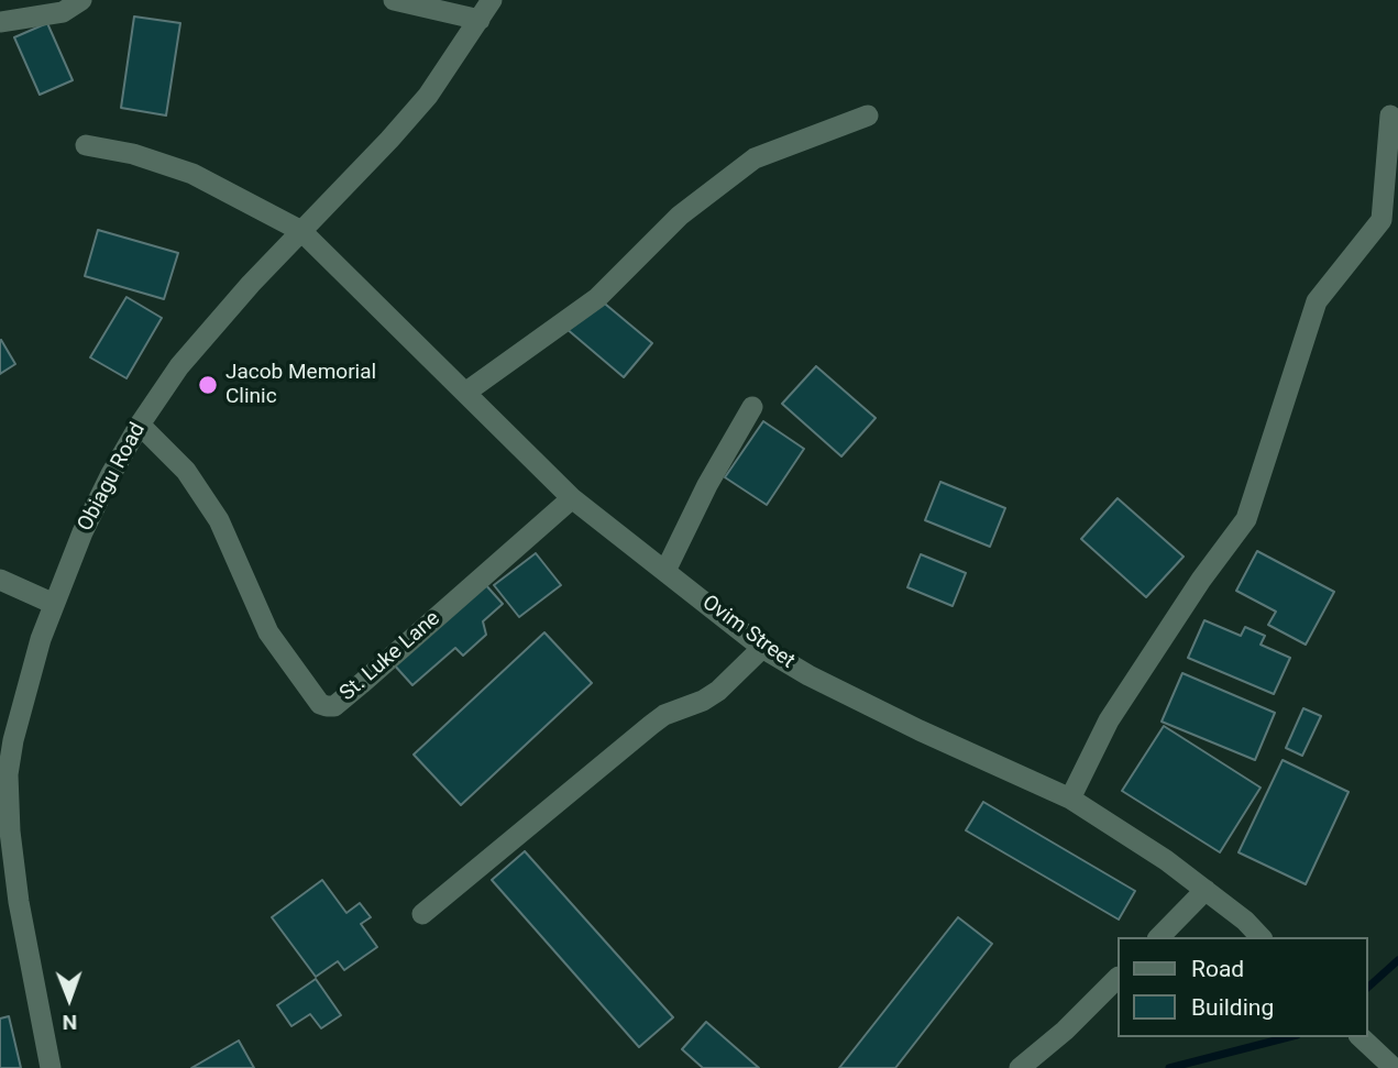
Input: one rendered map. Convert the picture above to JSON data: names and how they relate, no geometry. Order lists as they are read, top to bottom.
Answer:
{
  "streets": {
    "street": ["Obiagu Road", "Ovim Street", "St. Luke Lane"]
  },
  "crossings": [
    ["Obiagu Road", "Ovim Street"],
    ["Obiagu Road", "St. Luke Lane"],
    ["Ovim Street", "St. Luke Lane"]
  ],
  "places": ["Jacob Memorial Clinic"],
  "legend": ["Road", "Building"],
  "north": "bottom"
}
